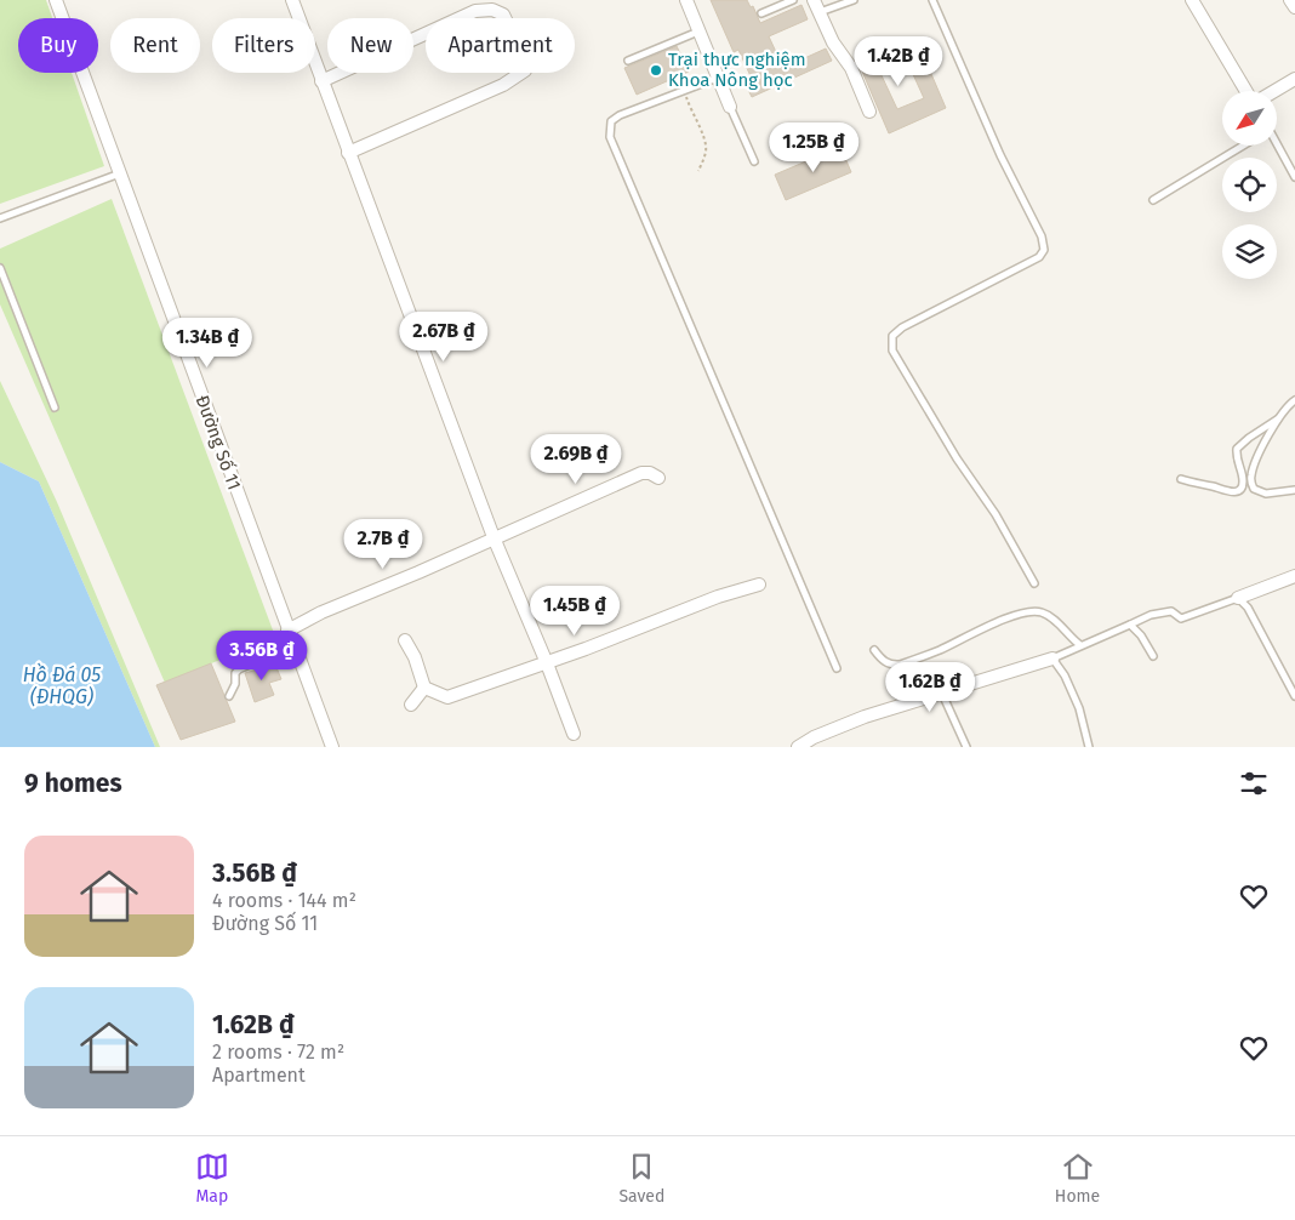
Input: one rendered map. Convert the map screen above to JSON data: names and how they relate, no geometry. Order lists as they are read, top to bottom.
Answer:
{
  "streets": {
    "street": ["Đường Số 11"]
  },
  "water": ["Hồ Đá 05 (ĐHQG)"],
  "places": ["Trại thực nghiệm Khoa Nông học"],
  "north": "bottom left",
  "page": {
    "chip": [
      "Buy",
      "Rent",
      "Filters",
      "New",
      "Apartment"
    ],
    "price": [
      "1.42B ₫",
      "1.25B ₫",
      "2.67B ₫",
      "1.34B ₫",
      "2.69B ₫",
      "2.7B ₫",
      "1.45B ₫",
      "3.56B ₫",
      "1.62B ₫"
    ],
    "heading": "9 homes",
    "list": [
      {
        "name": "3.56B ₫",
        "note": "4 rooms · 144 m² · Đường Số 11"
      },
      {
        "name": "1.62B ₫",
        "note": "2 rooms · 72 m² · Apartment"
      }
    ],
    "tabs": ["Map", "Saved", "Home"]
  }
}
